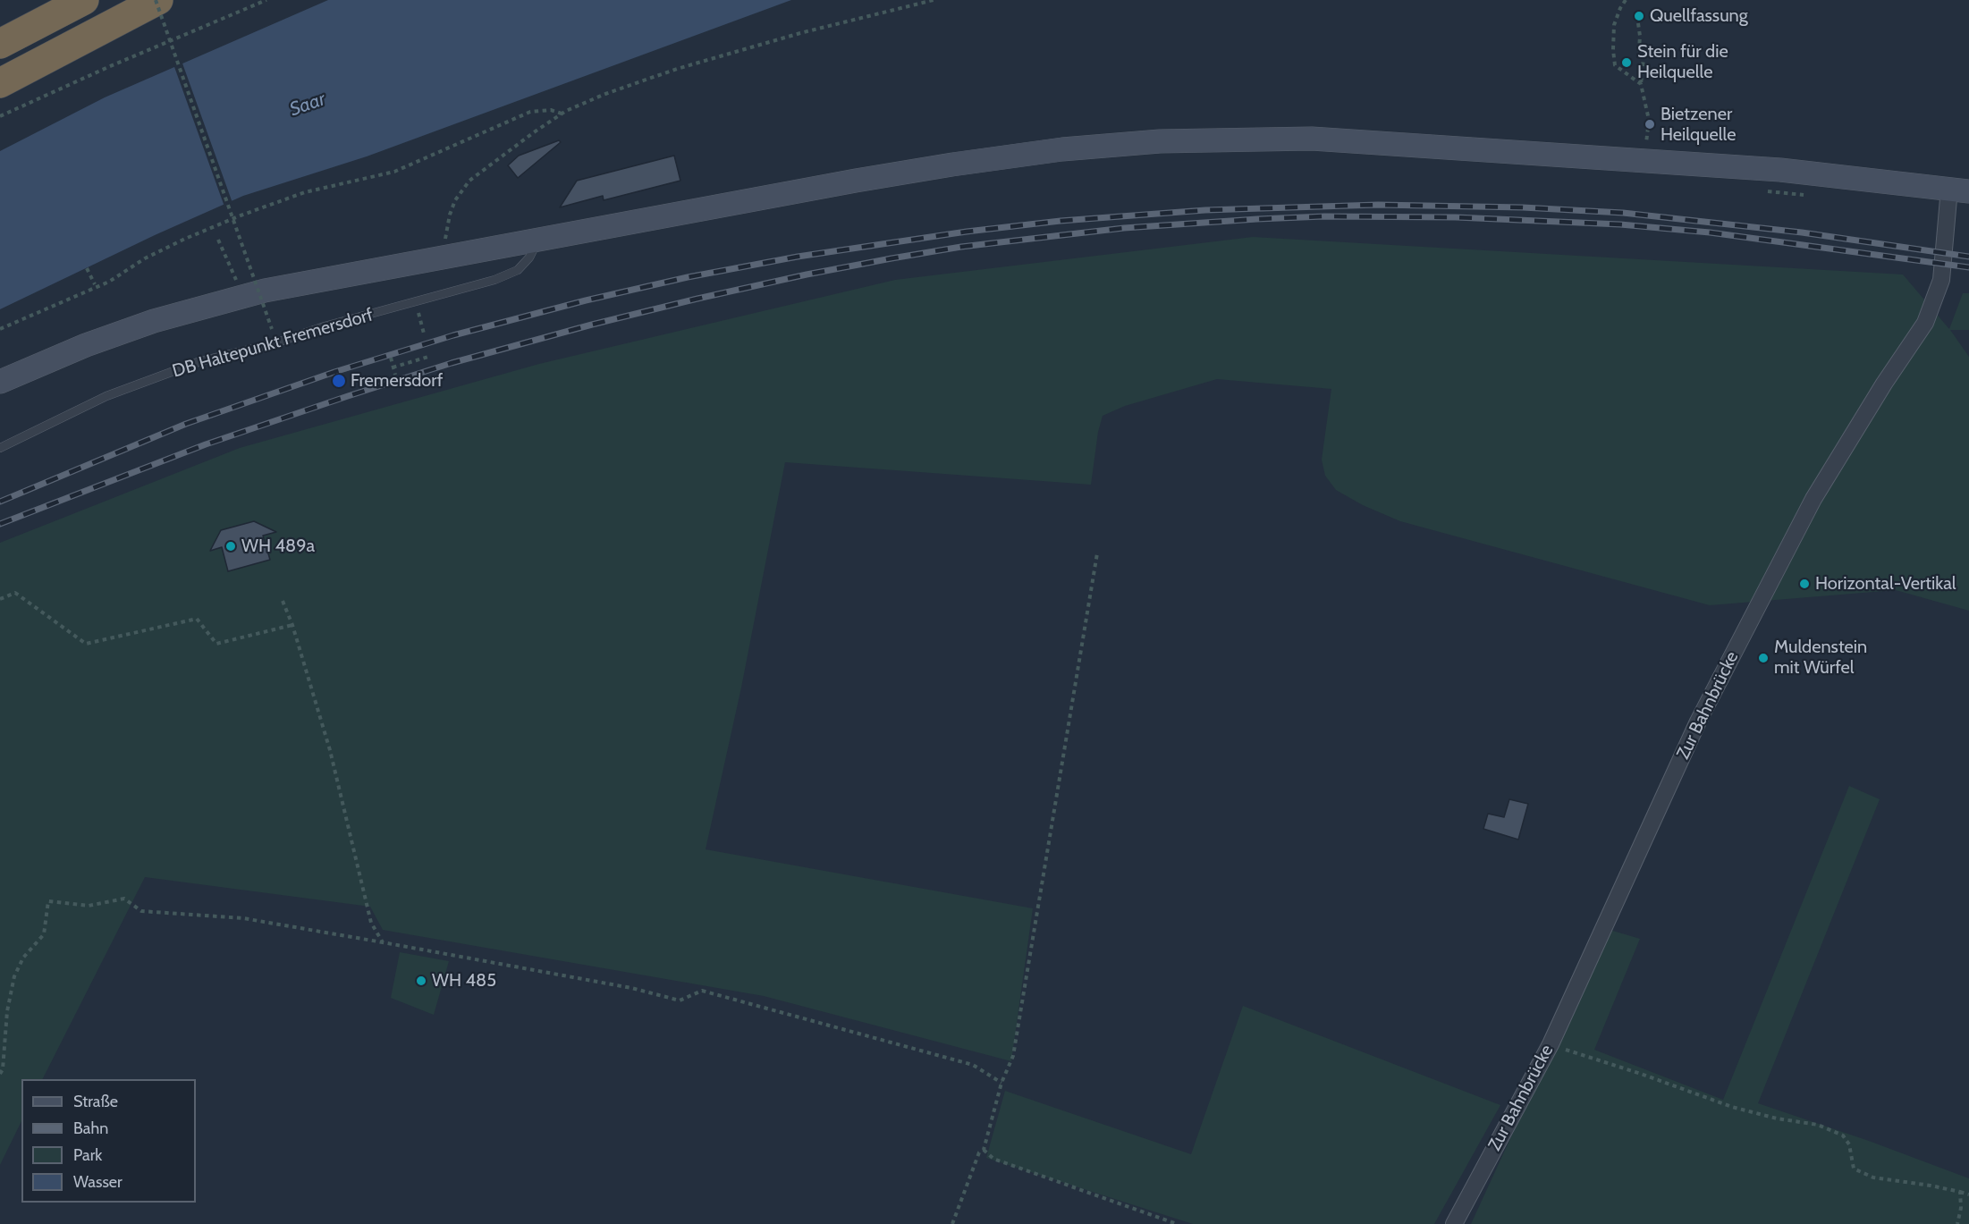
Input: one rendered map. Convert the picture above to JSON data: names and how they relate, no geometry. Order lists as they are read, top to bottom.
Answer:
{
  "streets": {
    "street": ["Zur Bahnbrücke"],
    "lane": ["DB Haltepunkt Fremersdorf"]
  },
  "water": ["Saar"],
  "places": [
    "Quellfassung",
    "Stein für die Heilquelle",
    "Bietzener Heilquelle",
    "Fremersdorf",
    "WH 489a",
    "Horizontal-Vertikal",
    "Muldenstein mit Würfel",
    "WH 485"
  ],
  "legend": [
    "Straße",
    "Bahn",
    "Park",
    "Wasser"
  ]
}
